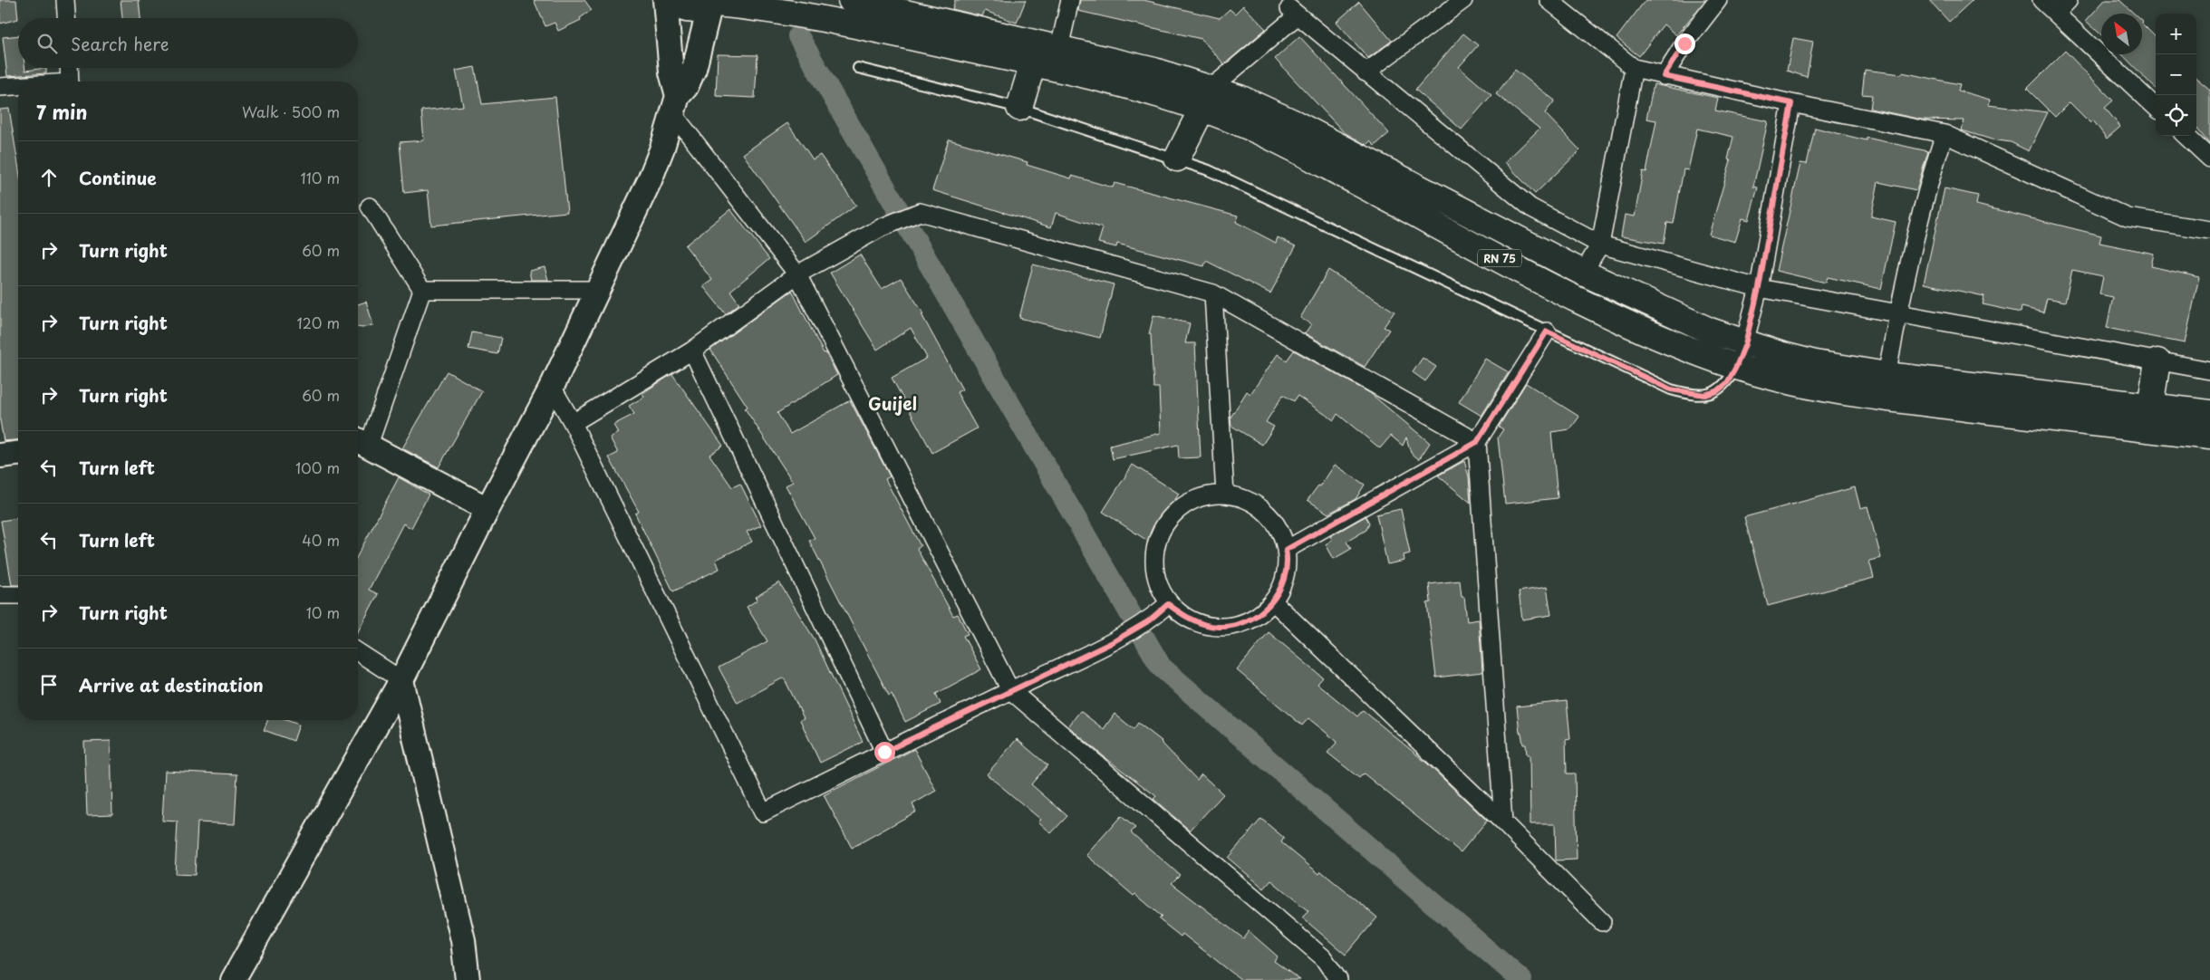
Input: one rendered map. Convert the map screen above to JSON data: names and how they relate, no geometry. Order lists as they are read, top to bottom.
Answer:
{
  "streets": {
    "main road": ["RN 75"]
  },
  "districts": ["Guijel"],
  "north": "top left",
  "page": {
    "map_buttons": ["+", "−"],
    "search": "Search here",
    "heading": ["7 min", "Walk · 500 m"],
    "list": [
      ["Continue", "110 m"],
      ["Turn right", "60 m"],
      ["Turn right", "120 m"],
      ["Turn right", "60 m"],
      ["Turn left", "100 m"],
      ["Turn left", "40 m"],
      ["Turn right", "10 m"],
      "Arrive at destination"
    ]
  }
}
